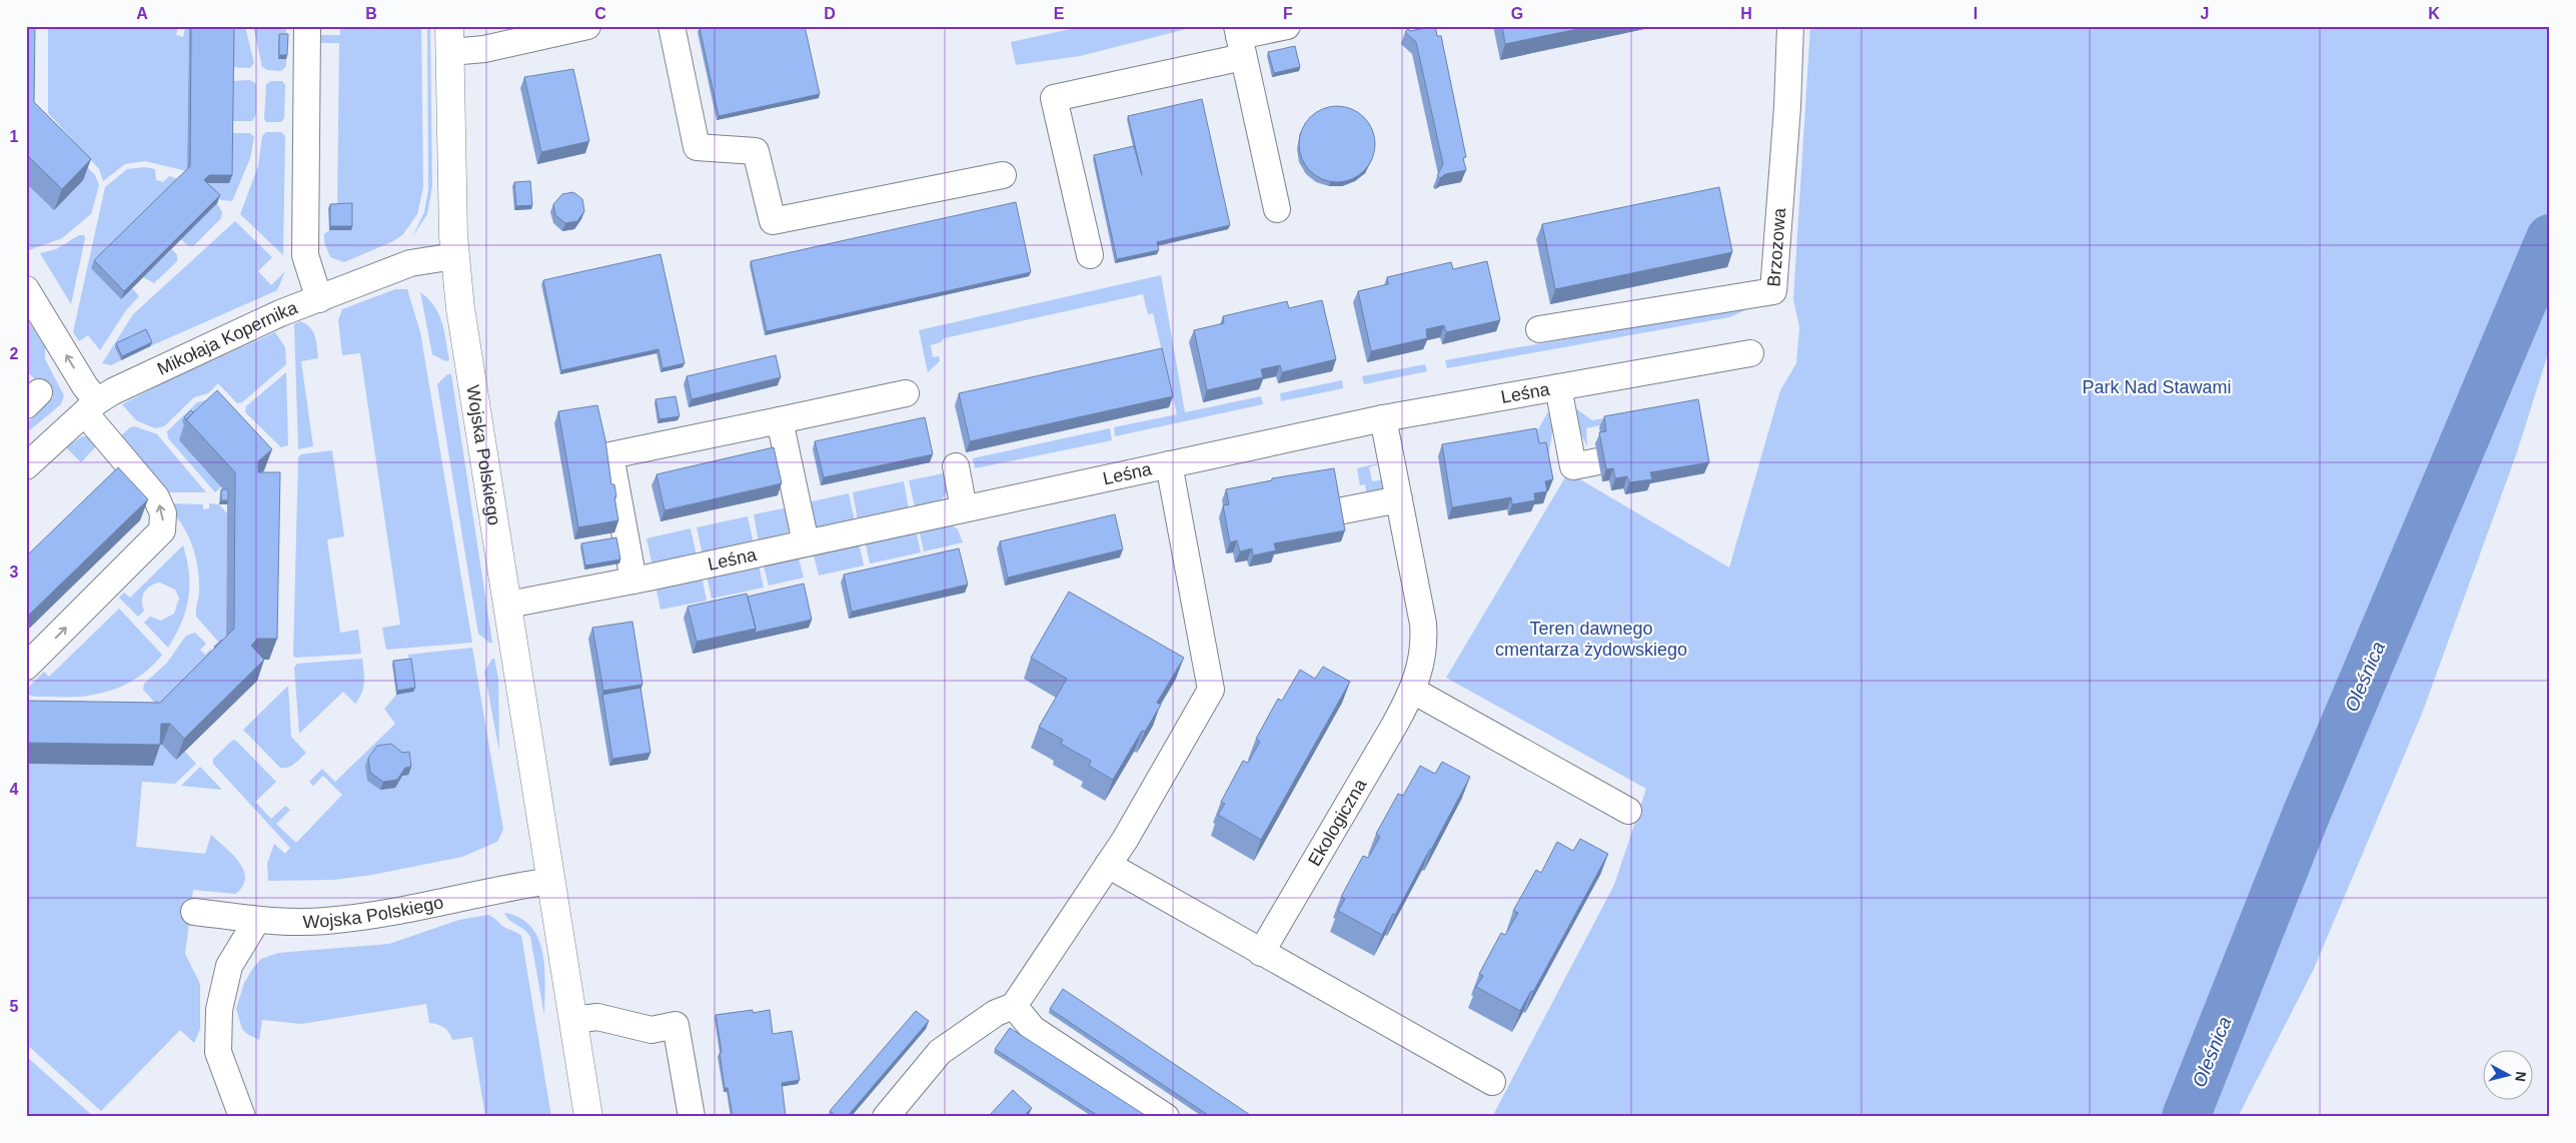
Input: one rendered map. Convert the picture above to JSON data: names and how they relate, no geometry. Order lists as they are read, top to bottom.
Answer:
{
  "streets": {
    "main road": ["Wojska Polskiego"],
    "street": [
      "Brzozowa",
      "Mikołaja Kopernika",
      "Leśna",
      "Ekologiczna"
    ]
  },
  "crossings": [
    ["Mikołaja Kopernika", "Wojska Polskiego"],
    ["Leśna", "Wojska Polskiego"],
    ["Leśna", "Ekologiczna"]
  ],
  "water": ["Oleśnica"],
  "parks": ["Park Nad Stawami", "Teren dawnego cmentarza żydowskiego"],
  "north": "right",
  "grid": {
    "columns": [
      "A",
      "B",
      "C",
      "D",
      "E",
      "F",
      "G",
      "H",
      "I",
      "J",
      "K"
    ],
    "rows": [
      "1",
      "2",
      "3",
      "4",
      "5"
    ]
  }
}
